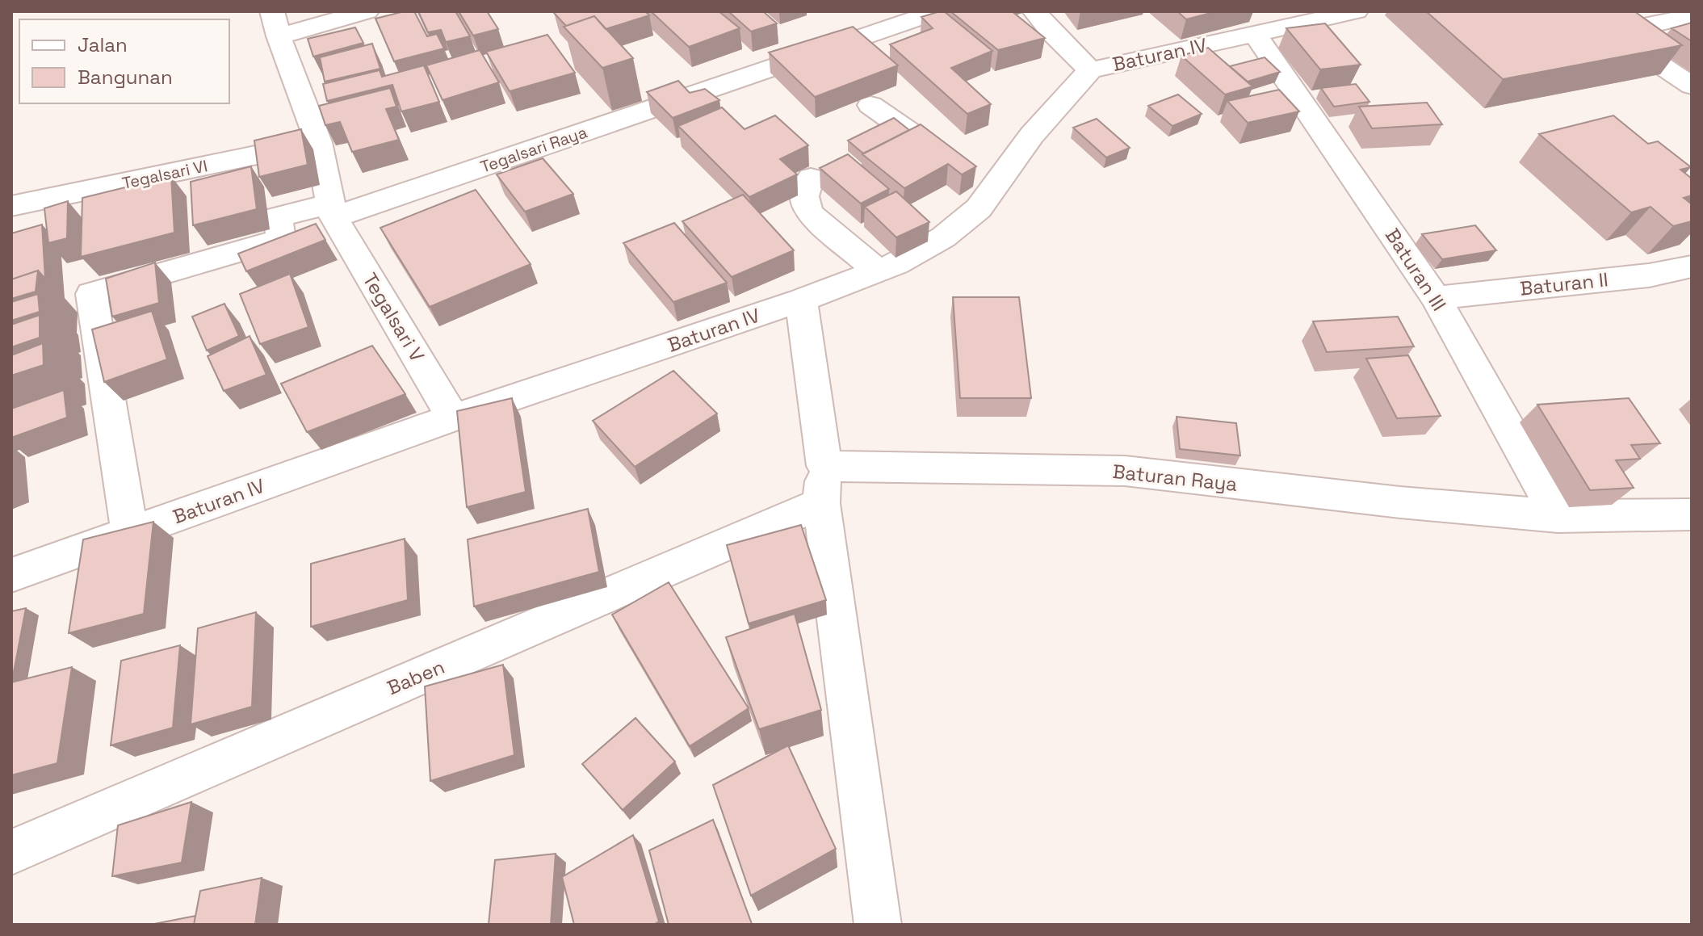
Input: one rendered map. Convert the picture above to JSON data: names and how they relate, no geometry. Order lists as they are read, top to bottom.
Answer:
{
  "streets": {
    "street": [
      "Baturan IV",
      "Tegalsari Raya",
      "Tegalsari VI",
      "Baturan III",
      "Baturan II",
      "Tegalsari V",
      "Baturan Raya",
      "Baben"
    ]
  },
  "crossings": [
    ["Baturan IV", "Tegalsari Raya"],
    ["Baturan IV", "Baturan III"],
    ["Baturan IV", "Tegalsari V"],
    ["Tegalsari Raya", "Tegalsari V"],
    ["Baturan III", "Baturan II"],
    ["Baturan III", "Baturan Raya"],
    ["Baturan Raya", "Baben"]
  ],
  "legend": ["Jalan", "Bangunan"]
}
